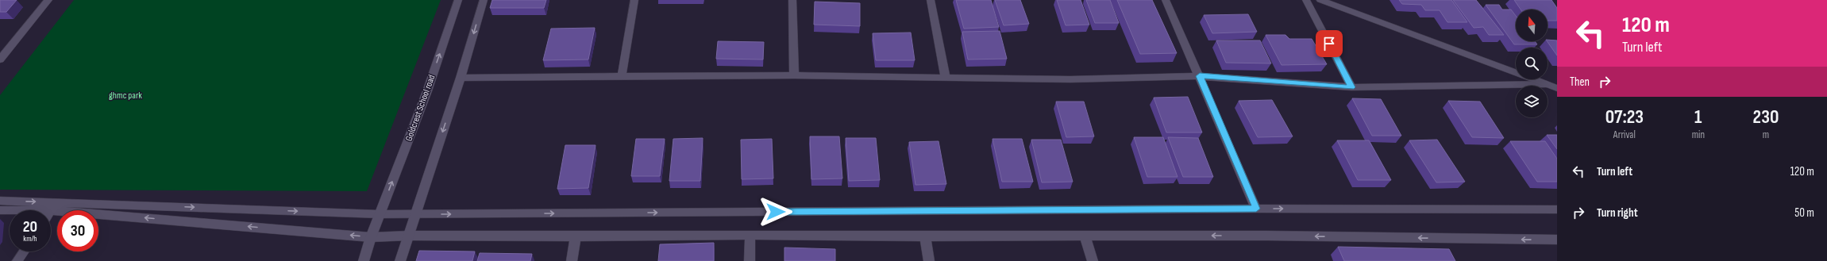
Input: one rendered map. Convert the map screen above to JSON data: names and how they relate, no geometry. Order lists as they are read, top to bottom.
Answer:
{
  "streets": {
    "street": ["Goldcrest School road"]
  },
  "parks": ["ghmc park"],
  "north": "top",
  "page": {
    "turn": ["120 m", "Turn left"],
    "then": "Then",
    "eta": [
      "07:23",
      "Arrival",
      "1",
      "min",
      "230",
      "m"
    ],
    "list": [
      {
        "name": "Turn left",
        "value": "120 m"
      },
      {
        "name": "Turn right",
        "value": "50 m"
      }
    ],
    "speed": "20 km/h",
    "limit": "30"
  }
}
